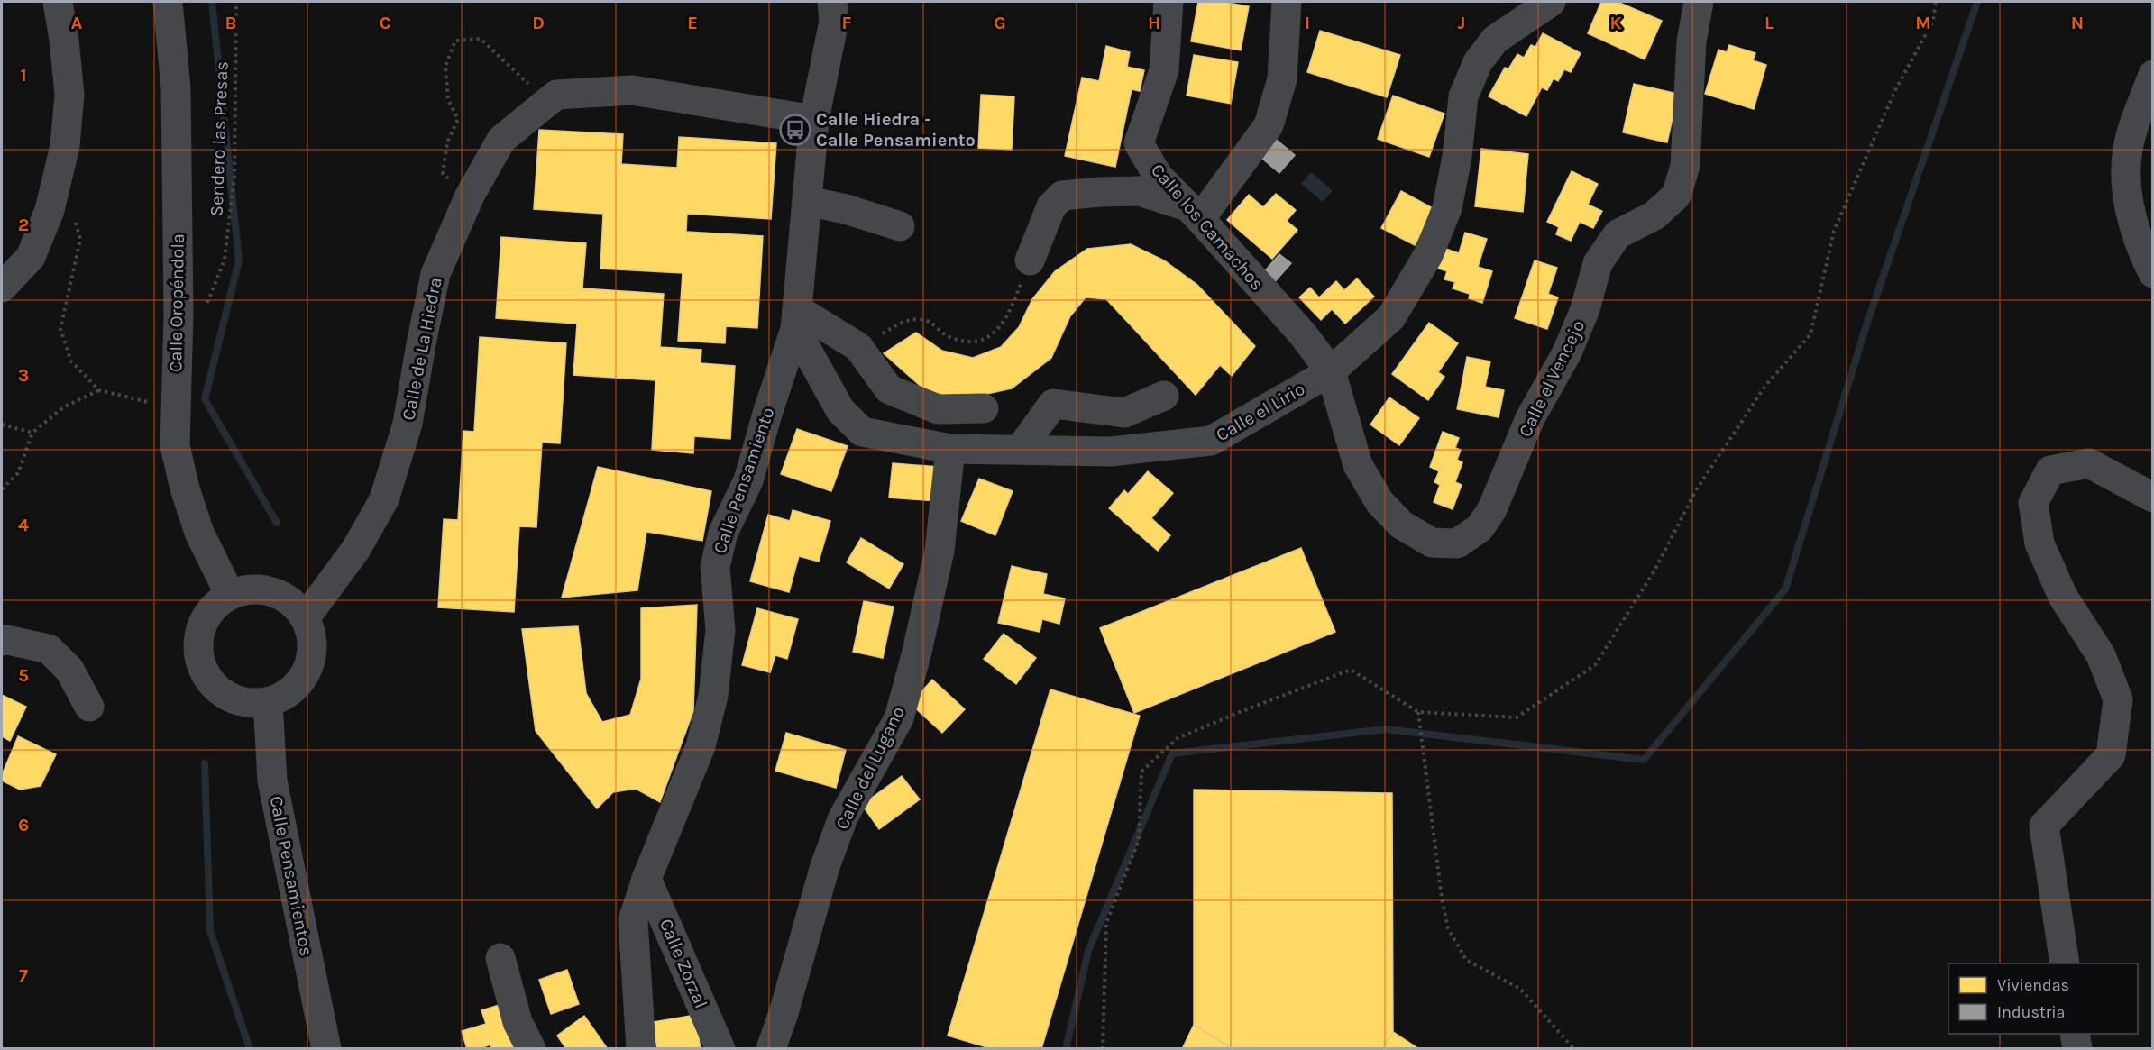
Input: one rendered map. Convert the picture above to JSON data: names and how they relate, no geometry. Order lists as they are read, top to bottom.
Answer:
{
  "streets": {
    "street": [
      "Calle los Camachos",
      "Calle Oropéndola",
      "Calle de La Hiedra",
      "Calle el Vencejo",
      "Calle el Lirio",
      "Calle Pensamiento",
      "Calle del Lugano",
      "Calle Pensamientos",
      "Calle Zorzal"
    ],
    "path": ["Sendero las Presas"]
  },
  "crossings": [
    ["Sendero las Presas", "Calle Oropéndola"],
    ["Calle los Camachos", "Calle el Vencejo"],
    ["Calle los Camachos", "Calle el Lirio"],
    ["Calle Oropéndola", "Calle de La Hiedra"],
    ["Calle Oropéndola", "Calle Pensamientos"],
    ["Calle de La Hiedra", "Calle Pensamientos"],
    ["Calle el Vencejo", "Calle el Lirio"],
    ["Calle el Lirio", "Calle Pensamiento"],
    ["Calle el Lirio", "Calle del Lugano"],
    ["Calle Pensamiento", "Calle Zorzal"]
  ],
  "places": {
    "bus stop": ["Calle Hiedra - Calle Pensamiento"]
  },
  "legend": ["Viviendas", "Industria"],
  "grid": {
    "columns": [
      "A",
      "B",
      "C",
      "D",
      "E",
      "F",
      "G",
      "H",
      "I",
      "J",
      "K",
      "L",
      "M",
      "N"
    ],
    "rows": [
      "1",
      "2",
      "3",
      "4",
      "5",
      "6",
      "7"
    ]
  }
}
